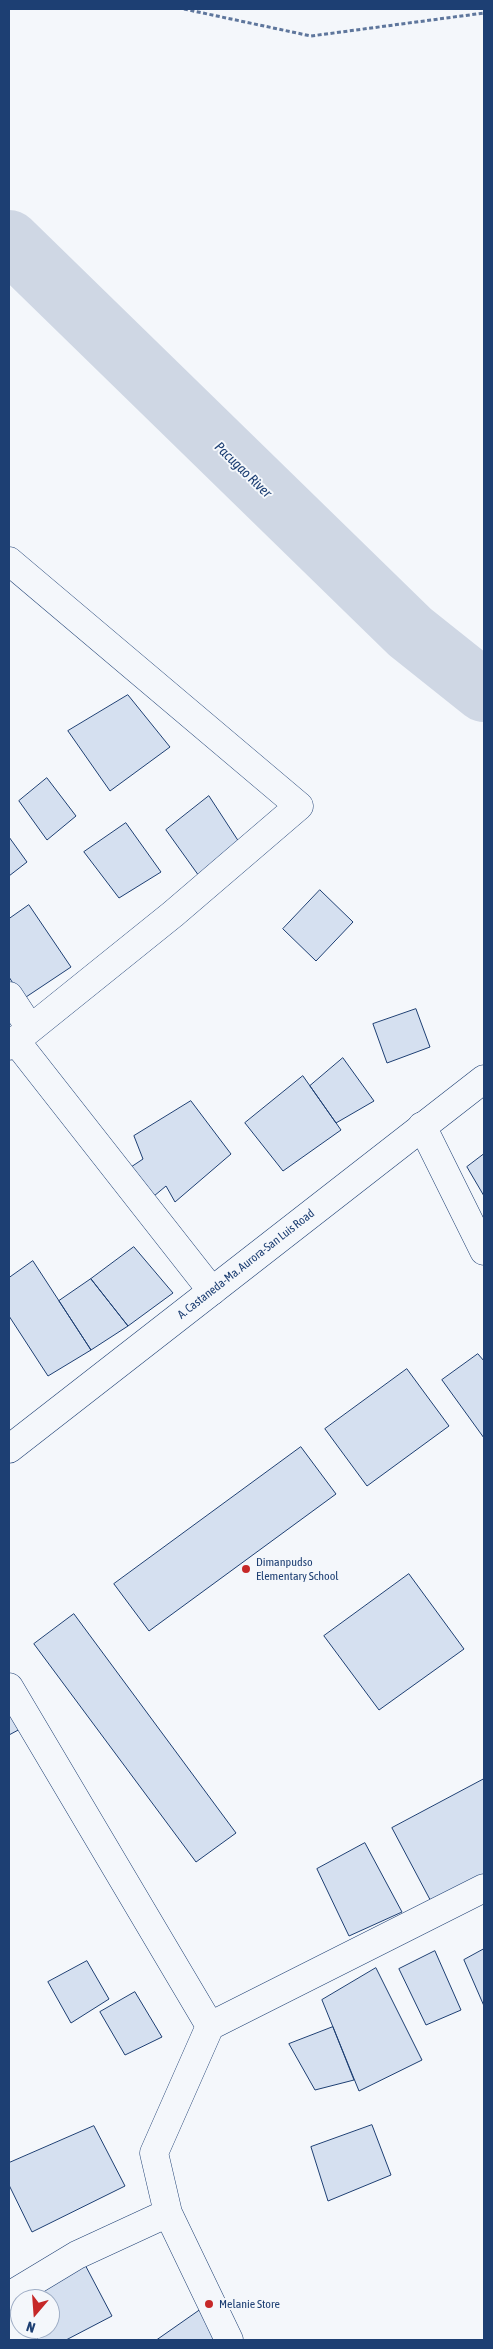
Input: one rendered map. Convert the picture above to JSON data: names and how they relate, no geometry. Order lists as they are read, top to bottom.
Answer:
{
  "streets": {
    "street": ["A. Castaneda-Ma. Aurora-San Luis Road"]
  },
  "water": ["Pacugao River"],
  "places": ["Dimanpudso Elementary School", "Melanie Store"],
  "north": "bottom"
}
